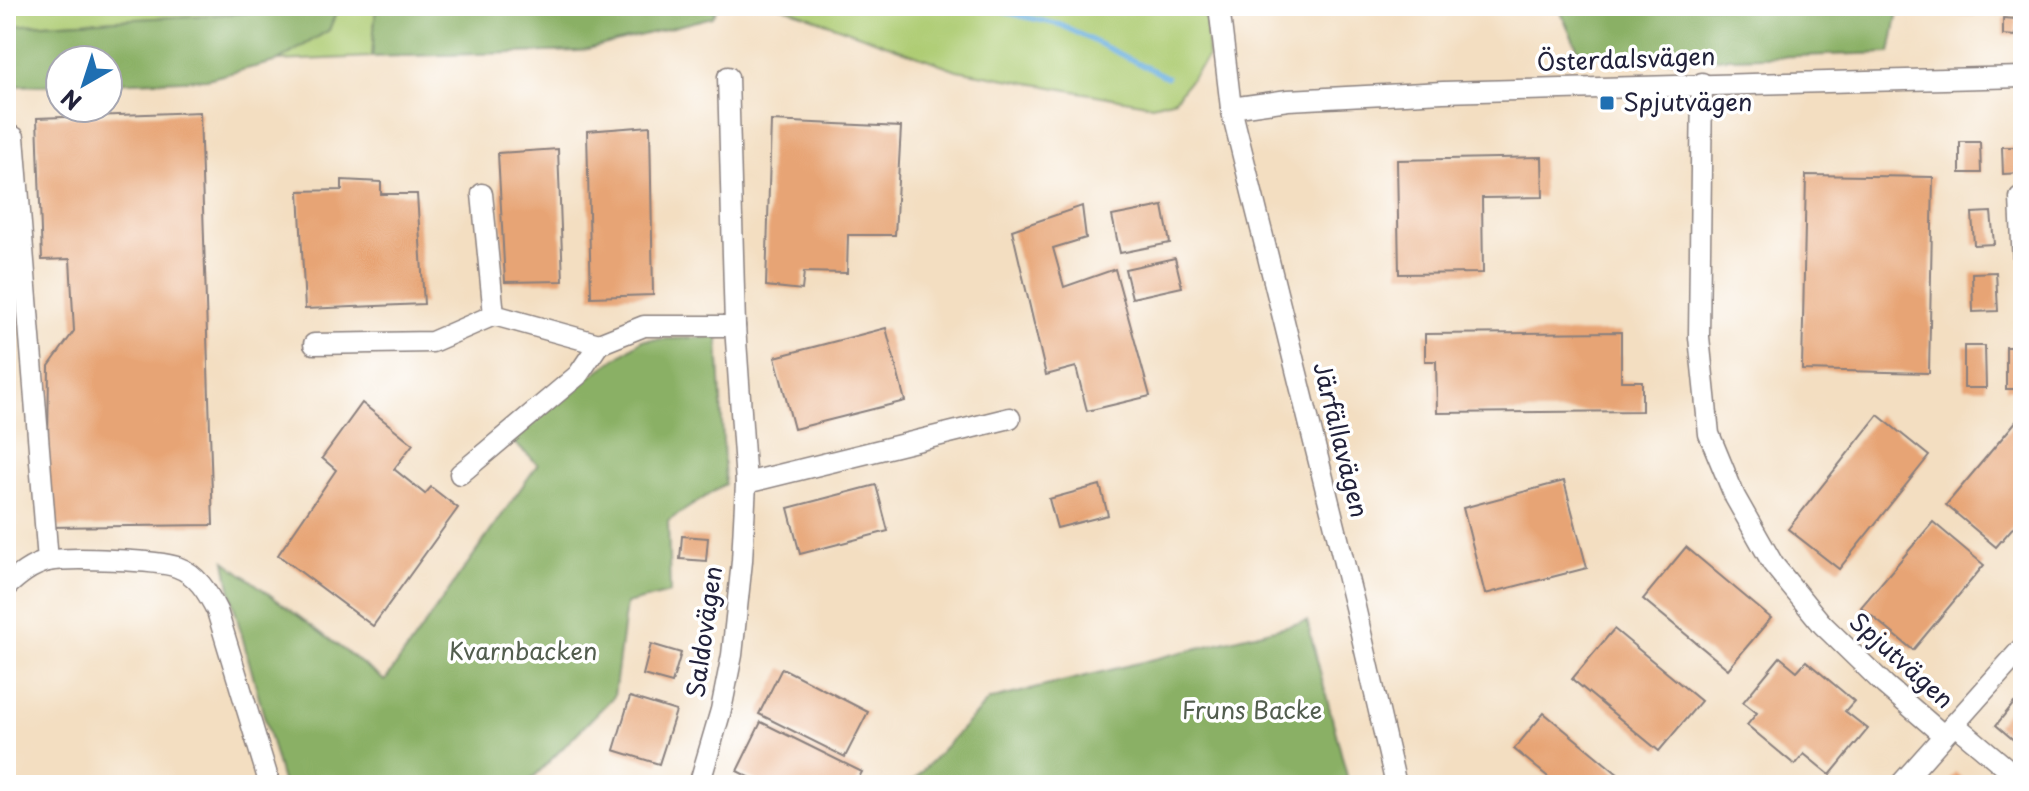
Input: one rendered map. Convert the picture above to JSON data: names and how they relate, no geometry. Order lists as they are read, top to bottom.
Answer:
{
  "streets": {
    "street": [
      "Österdalsvägen",
      "Järfällavägen",
      "Saldovägen",
      "Spjutvägen"
    ]
  },
  "crossings": [
    ["Österdalsvägen", "Järfällavägen"],
    ["Österdalsvägen", "Spjutvägen"]
  ],
  "parks": ["Kvarnbacken", "Fruns Backe"],
  "places": {
    "transit": ["Spjutvägen"]
  },
  "north": "bottom left"
}
